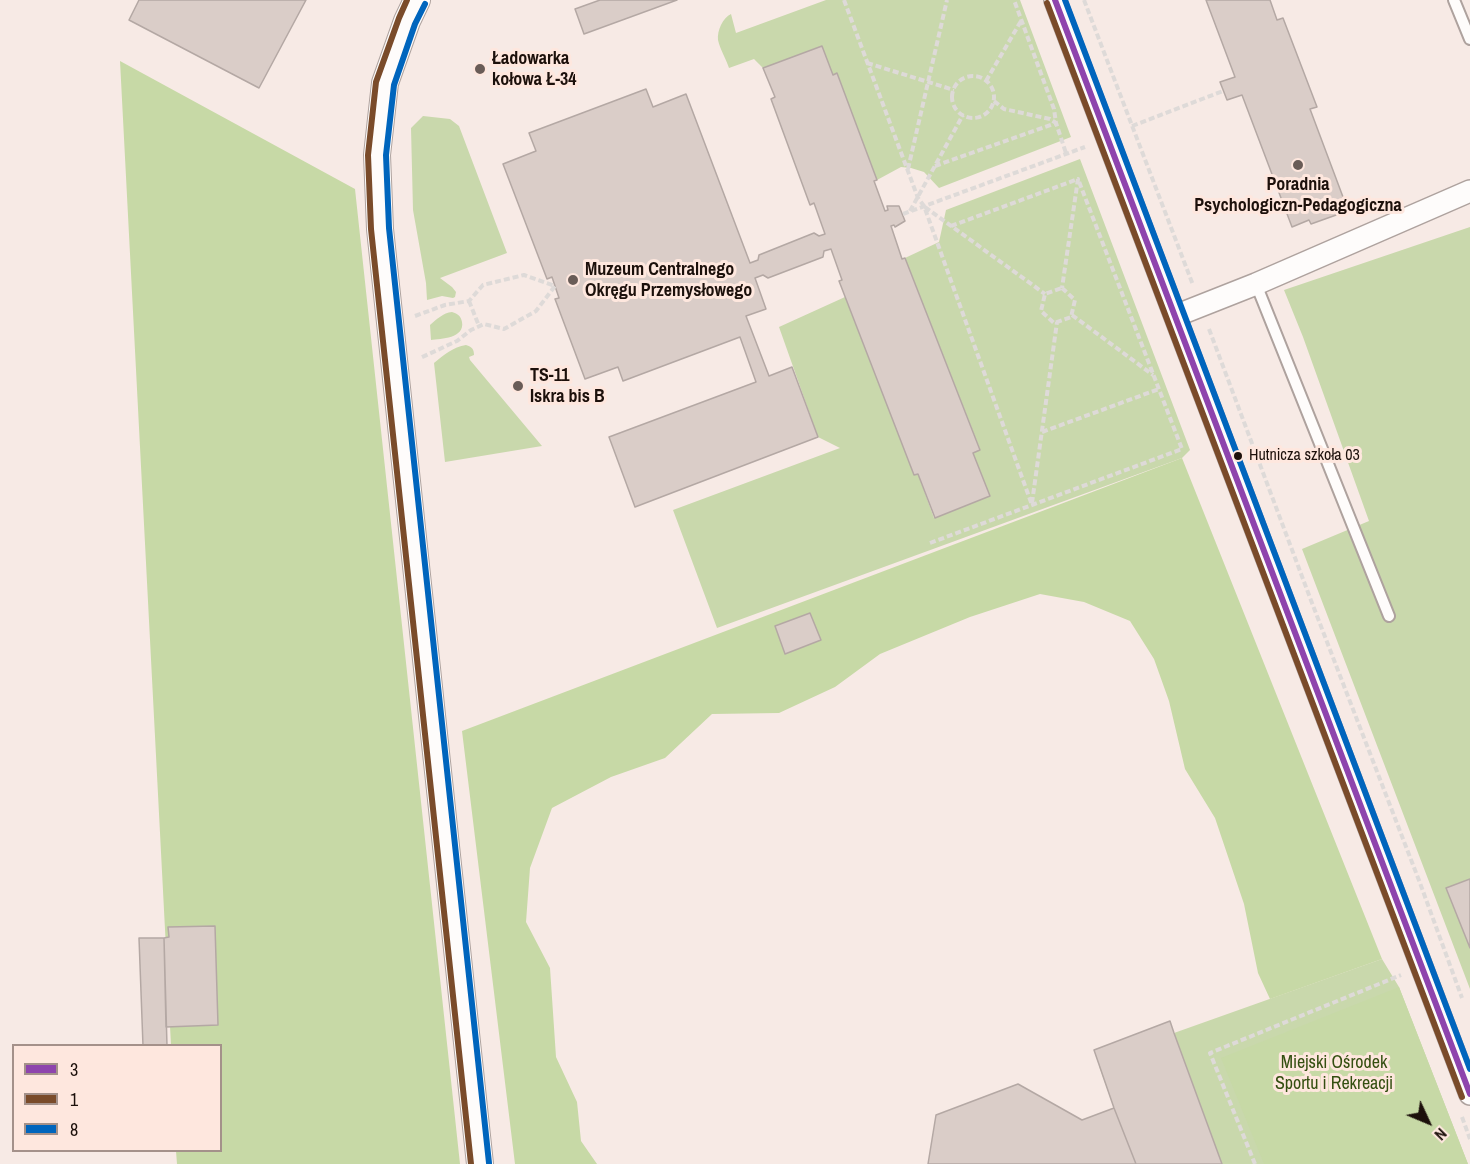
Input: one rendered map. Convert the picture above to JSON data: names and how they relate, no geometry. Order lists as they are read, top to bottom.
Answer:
{
  "parks": ["Miejski Ośrodek Sportu i Rekreacji"],
  "places": [
    "Ładowarka kołowa Ł-34",
    "Poradnia Psychologiczn-Pedagogiczna",
    "Muzeum Centralnego Okręgu Przemysłowego",
    "TS-11 Iskra bis B",
    "Hutnicza szkoła 03"
  ],
  "lines": ["transit line 3", "transit line 1", "transit line 8"],
  "legend": ["3", "1", "8"],
  "north": "bottom right"
}
